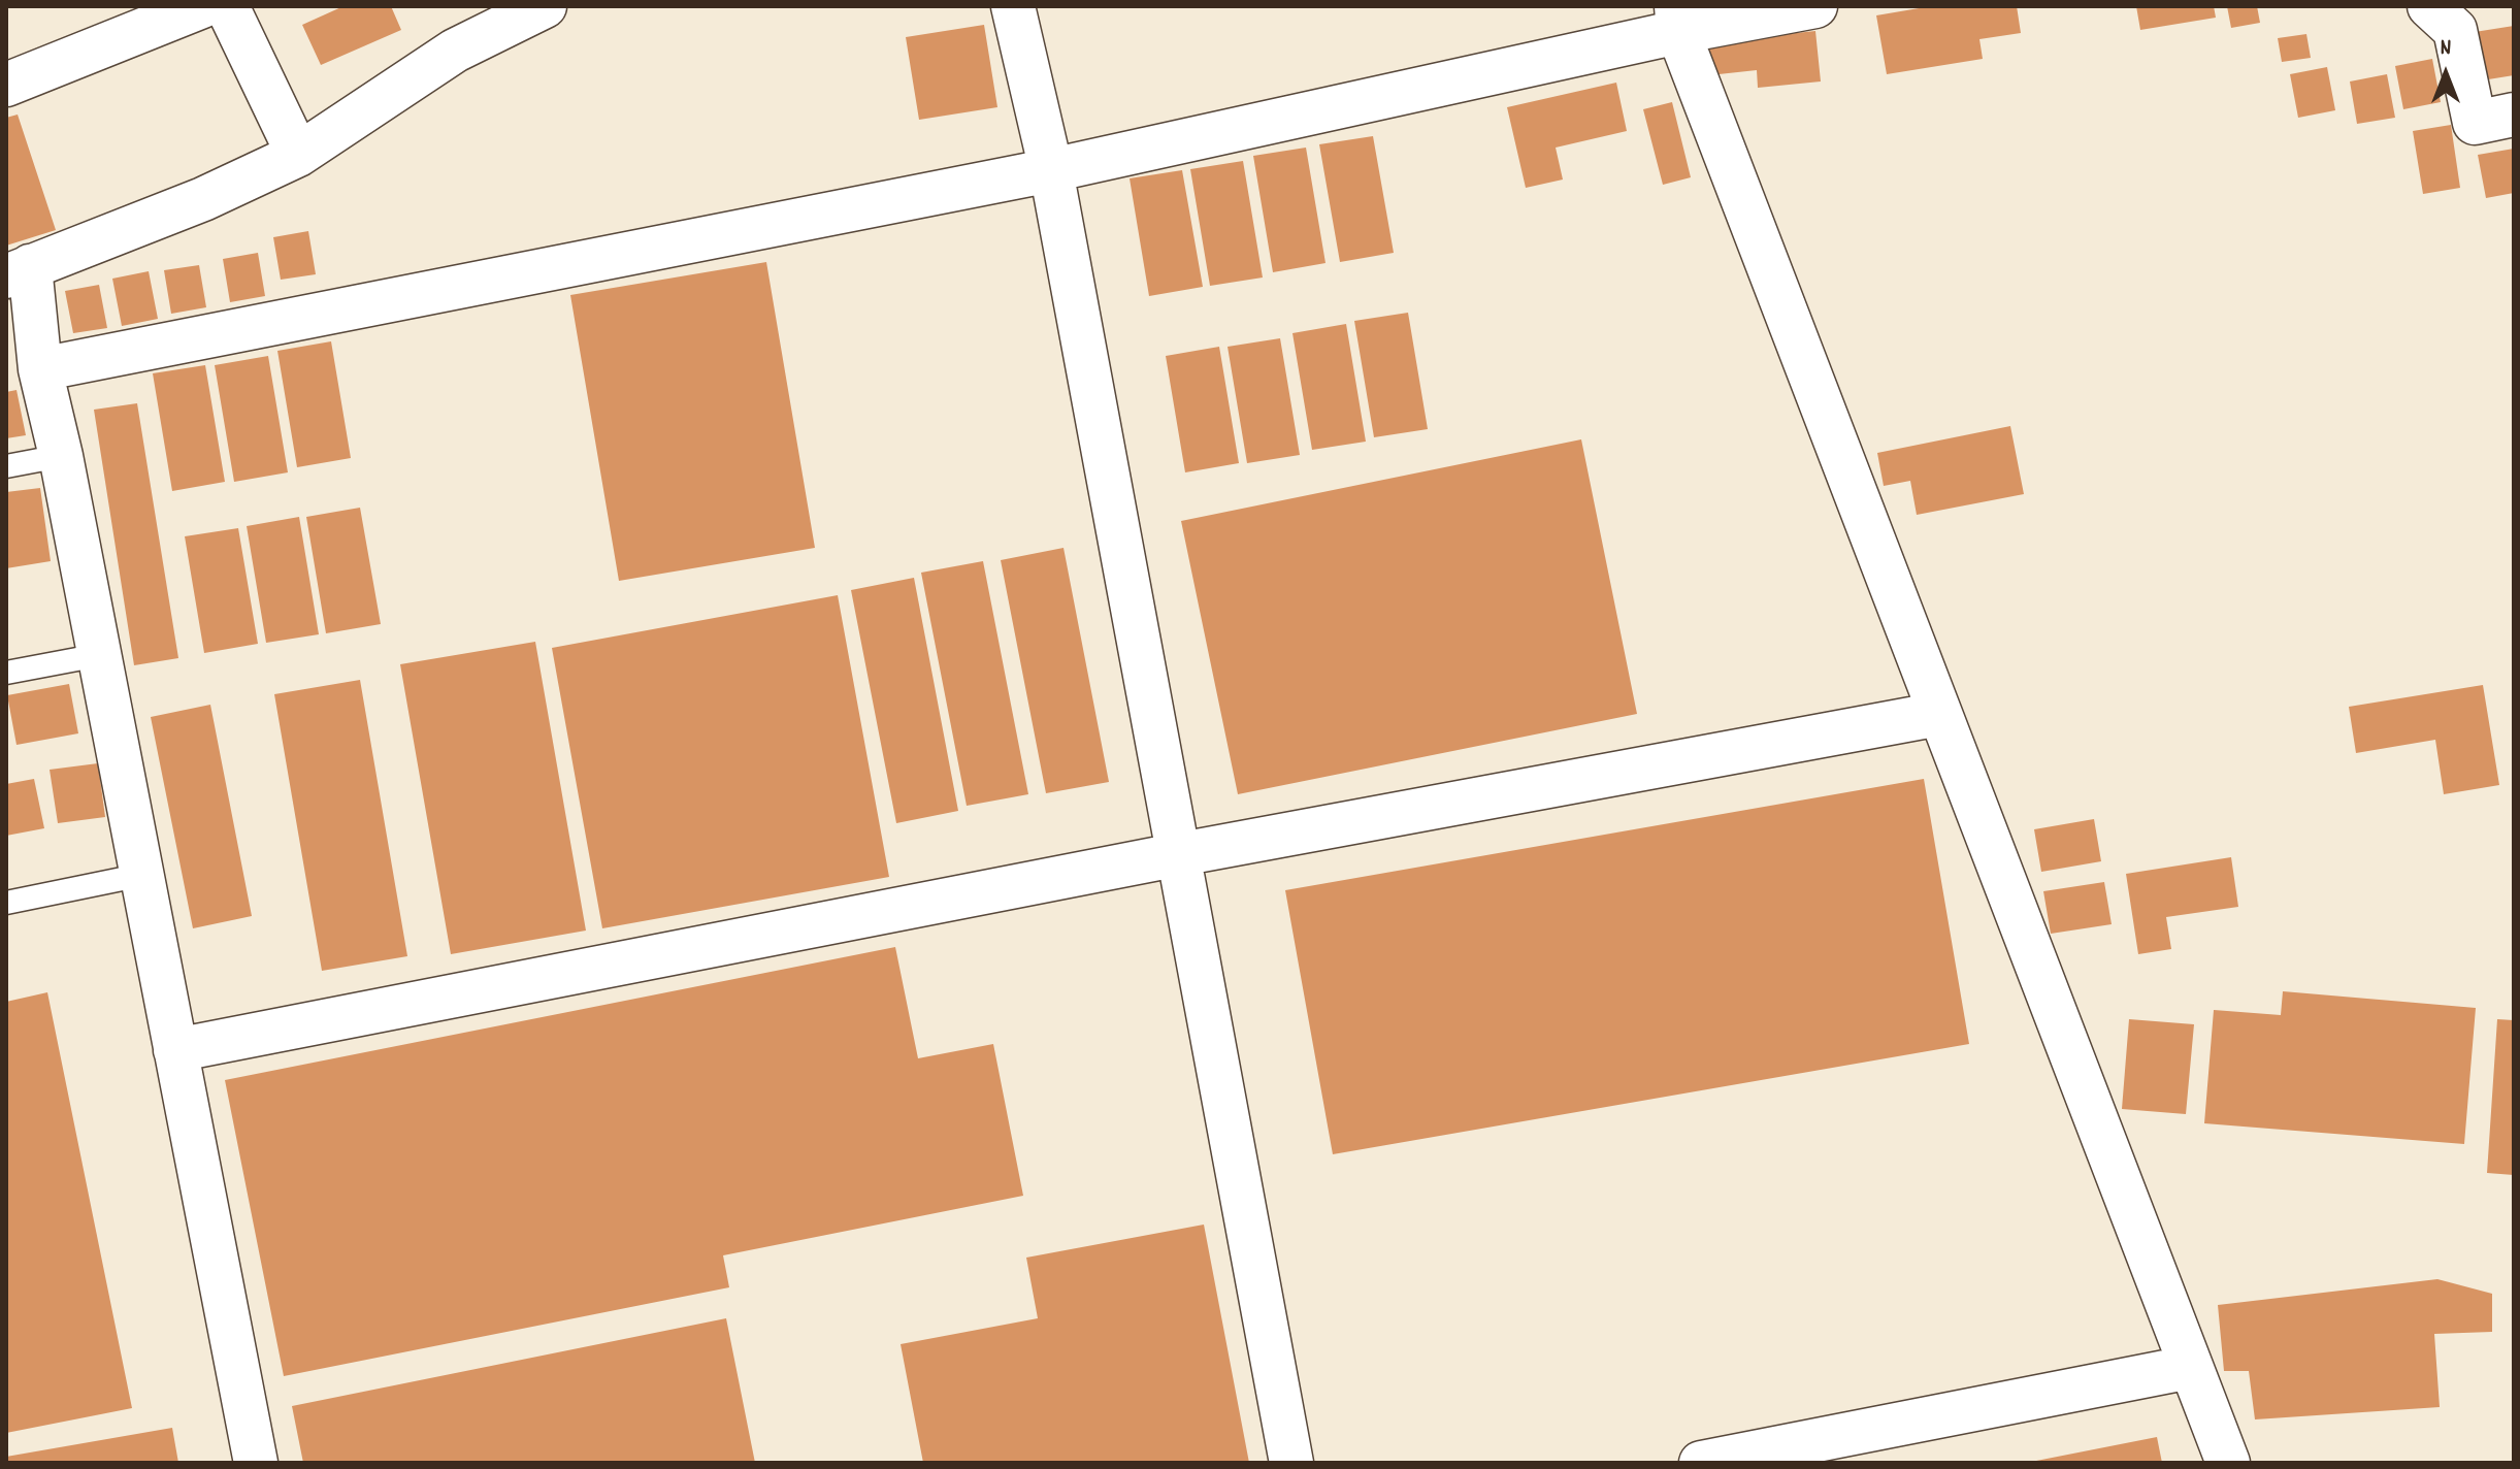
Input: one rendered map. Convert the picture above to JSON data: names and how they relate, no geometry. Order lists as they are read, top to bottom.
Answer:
{
  "north": "top"
}
